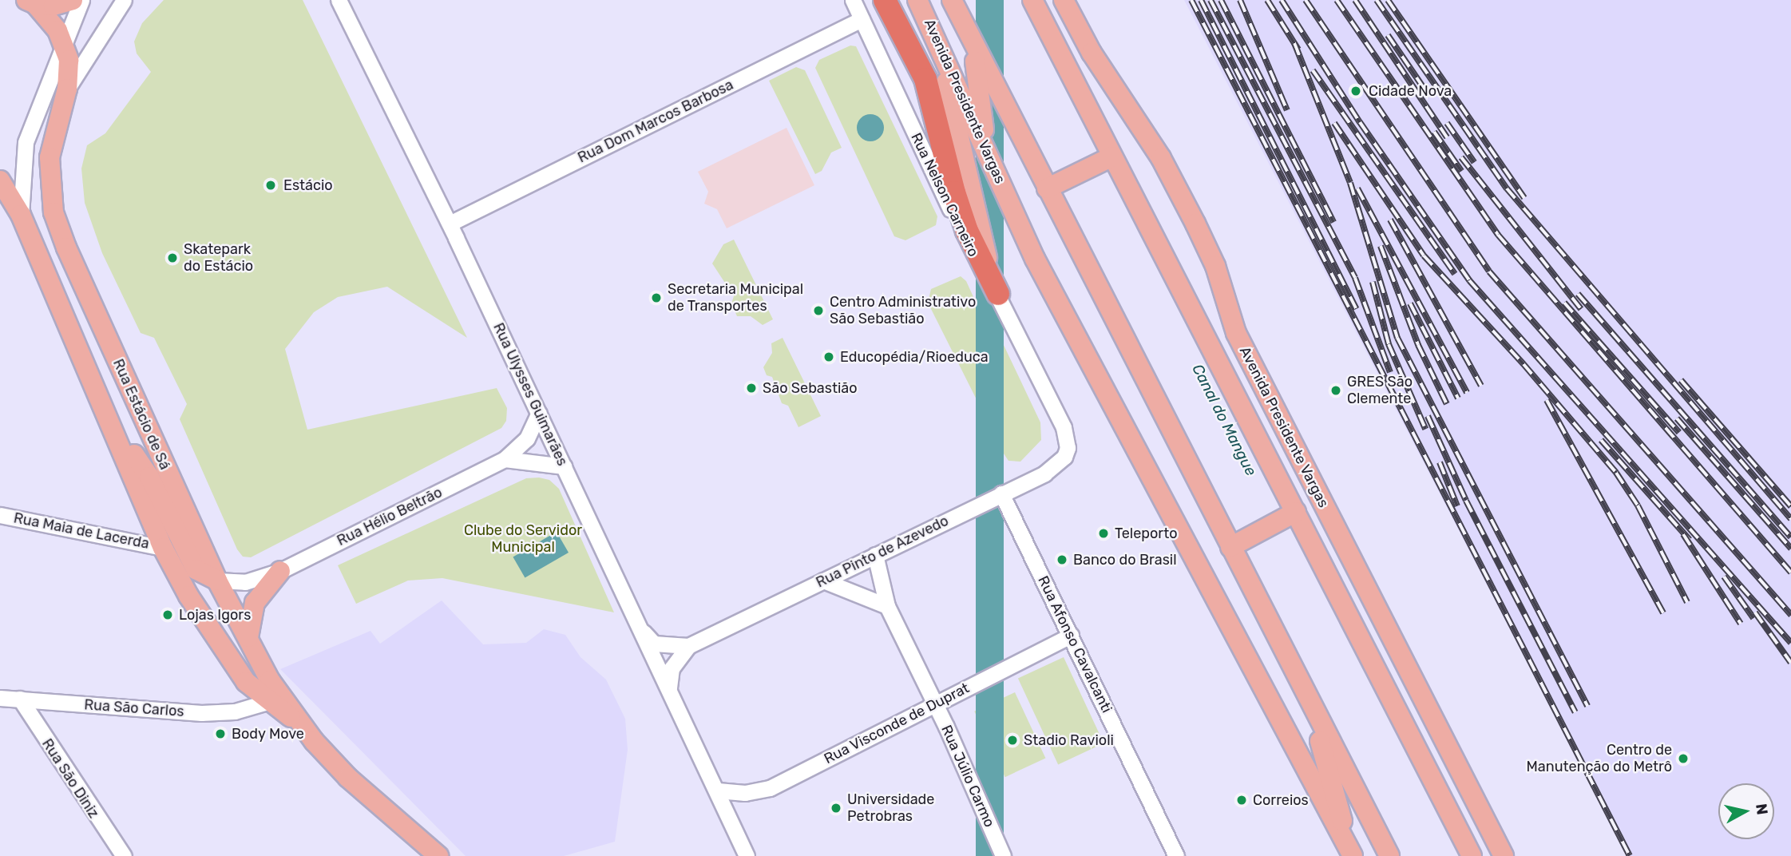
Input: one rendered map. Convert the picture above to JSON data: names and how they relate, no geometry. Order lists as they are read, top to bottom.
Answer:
{
  "streets": {
    "main road": ["Avenida Presidente Vargas", "Rua Estácio de Sá"],
    "street": [
      "Rua Dom Marcos Barbosa",
      "Rua Nelson Carneiro",
      "Rua Ulysses Guimarães",
      "Rua Hélio Beltrão",
      "Rua Maia de Lacerda",
      "Rua Pinto de Azevedo",
      "Rua Afonso Cavalcanti",
      "Rua São Carlos",
      "Rua Visconde de Duprat",
      "Rua Júlio Carmo",
      "Rua São Diniz"
    ]
  },
  "crossings": [
    ["Rua Dom Marcos Barbosa", "Rua Nelson Carneiro"],
    ["Rua Dom Marcos Barbosa", "Rua Ulysses Guimarães"],
    ["Rua Nelson Carneiro", "Rua Pinto de Azevedo"],
    ["Rua Ulysses Guimarães", "Rua Hélio Beltrão"],
    ["Rua Ulysses Guimarães", "Rua Pinto de Azevedo"],
    ["Rua Ulysses Guimarães", "Rua Visconde de Duprat"],
    ["Rua Estácio de Sá", "Rua Hélio Beltrão"],
    ["Rua Estácio de Sá", "Rua Maia de Lacerda"],
    ["Rua Estácio de Sá", "Rua São Carlos"],
    ["Rua Pinto de Azevedo", "Rua Afonso Cavalcanti"],
    ["Rua Pinto de Azevedo", "Rua Júlio Carmo"],
    ["Rua Afonso Cavalcanti", "Rua Visconde de Duprat"],
    ["Rua São Carlos", "Rua São Diniz"],
    ["Rua Visconde de Duprat", "Rua Júlio Carmo"]
  ],
  "water": ["Canal do Mangue"],
  "parks": ["Clube do Servidor Municipal"],
  "places": [
    "Cidade Nova",
    "Estácio",
    "Skatepark do Estácio",
    "Secretaria Municipal de Transportes",
    "Centro Administrativo São Sebastião",
    "Educopédia/Rioeduca",
    "São Sebastião",
    "GRES São Clemente",
    "Teleporto",
    "Banco do Brasil",
    "Lojas Igors",
    "Body Move",
    "Stadio Ravioli",
    "Centro de Manutenção do Metrô",
    "Correios",
    "Universidade Petrobras"
  ],
  "north": "right"
}
